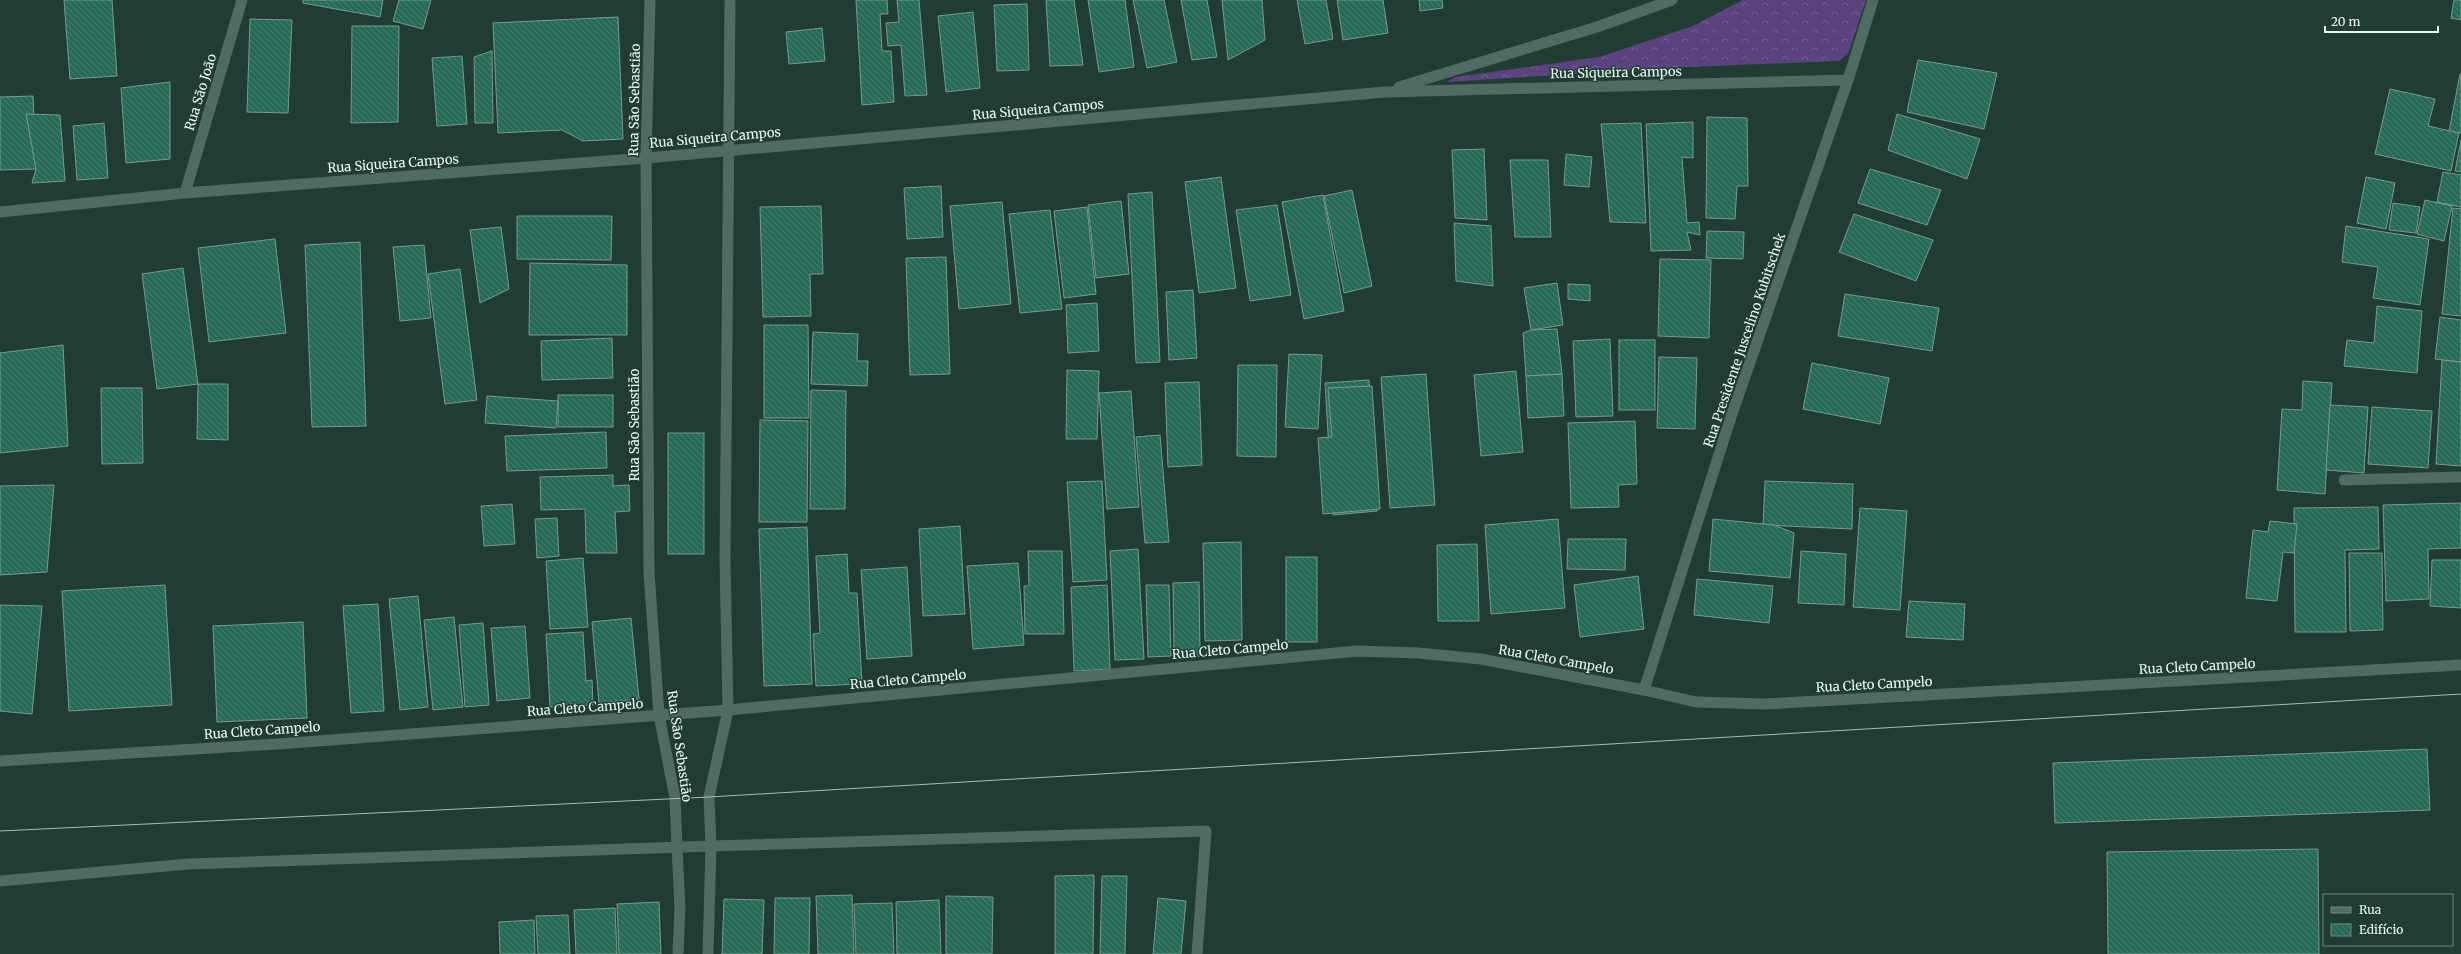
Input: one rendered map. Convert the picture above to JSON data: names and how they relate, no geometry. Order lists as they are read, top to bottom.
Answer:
{
  "streets": {
    "street": [
      "Rua Siqueira Campos",
      "Rua São João",
      "Rua São Sebastião",
      "Rua Presidente Juscelino Kubitschek",
      "Rua Cleto Campelo"
    ]
  },
  "crossings": [
    ["Rua Siqueira Campos", "Rua São João"],
    ["Rua Siqueira Campos", "Rua São Sebastião"],
    ["Rua Siqueira Campos", "Rua Presidente Juscelino Kubitschek"],
    ["Rua São Sebastião", "Rua Cleto Campelo"],
    ["Rua Presidente Juscelino Kubitschek", "Rua Cleto Campelo"]
  ],
  "legend": ["Rua", "Edifício"],
  "scale_bar": "20 m"
}
